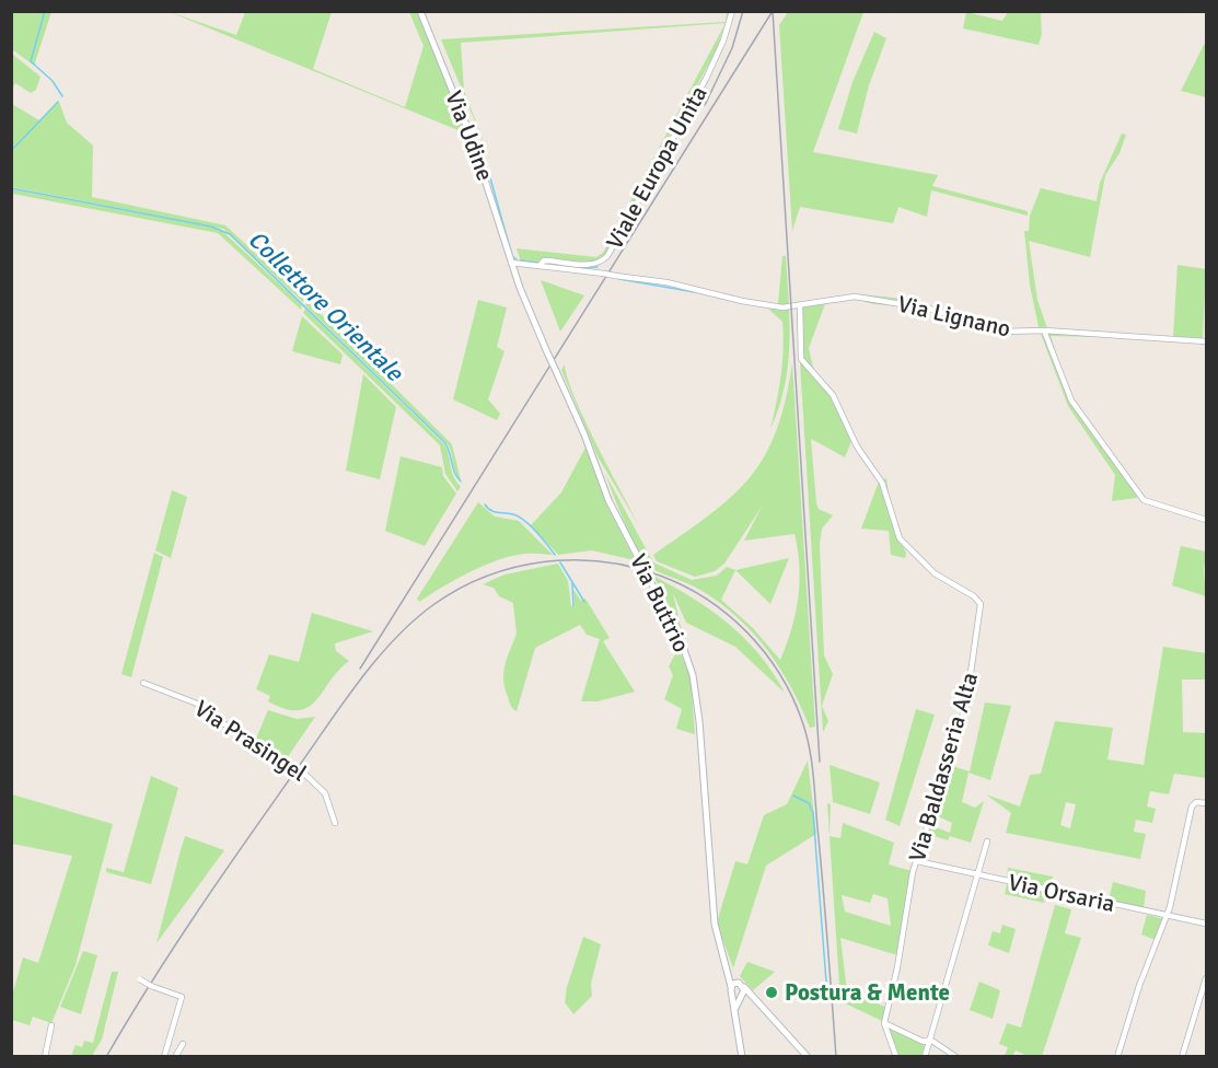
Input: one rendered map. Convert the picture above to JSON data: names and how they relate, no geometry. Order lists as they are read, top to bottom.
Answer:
{
  "streets": {
    "street": [
      "Via Udine",
      "Viale Europa Unita",
      "Via Lignano",
      "Via Buttrio",
      "Via Prasingel",
      "Via Baldasseria Alta",
      "Via Orsaria"
    ]
  },
  "crossings": [
    ["Via Udine", "Via Lignano"],
    ["Via Udine", "Via Buttrio"],
    ["Viale Europa Unita", "Via Lignano"],
    ["Via Lignano", "Via Buttrio"],
    ["Via Lignano", "Via Baldasseria Alta"],
    ["Via Baldasseria Alta", "Via Orsaria"]
  ],
  "water": ["Collettore Orientale"],
  "places": ["Postura & Mente"]
}
